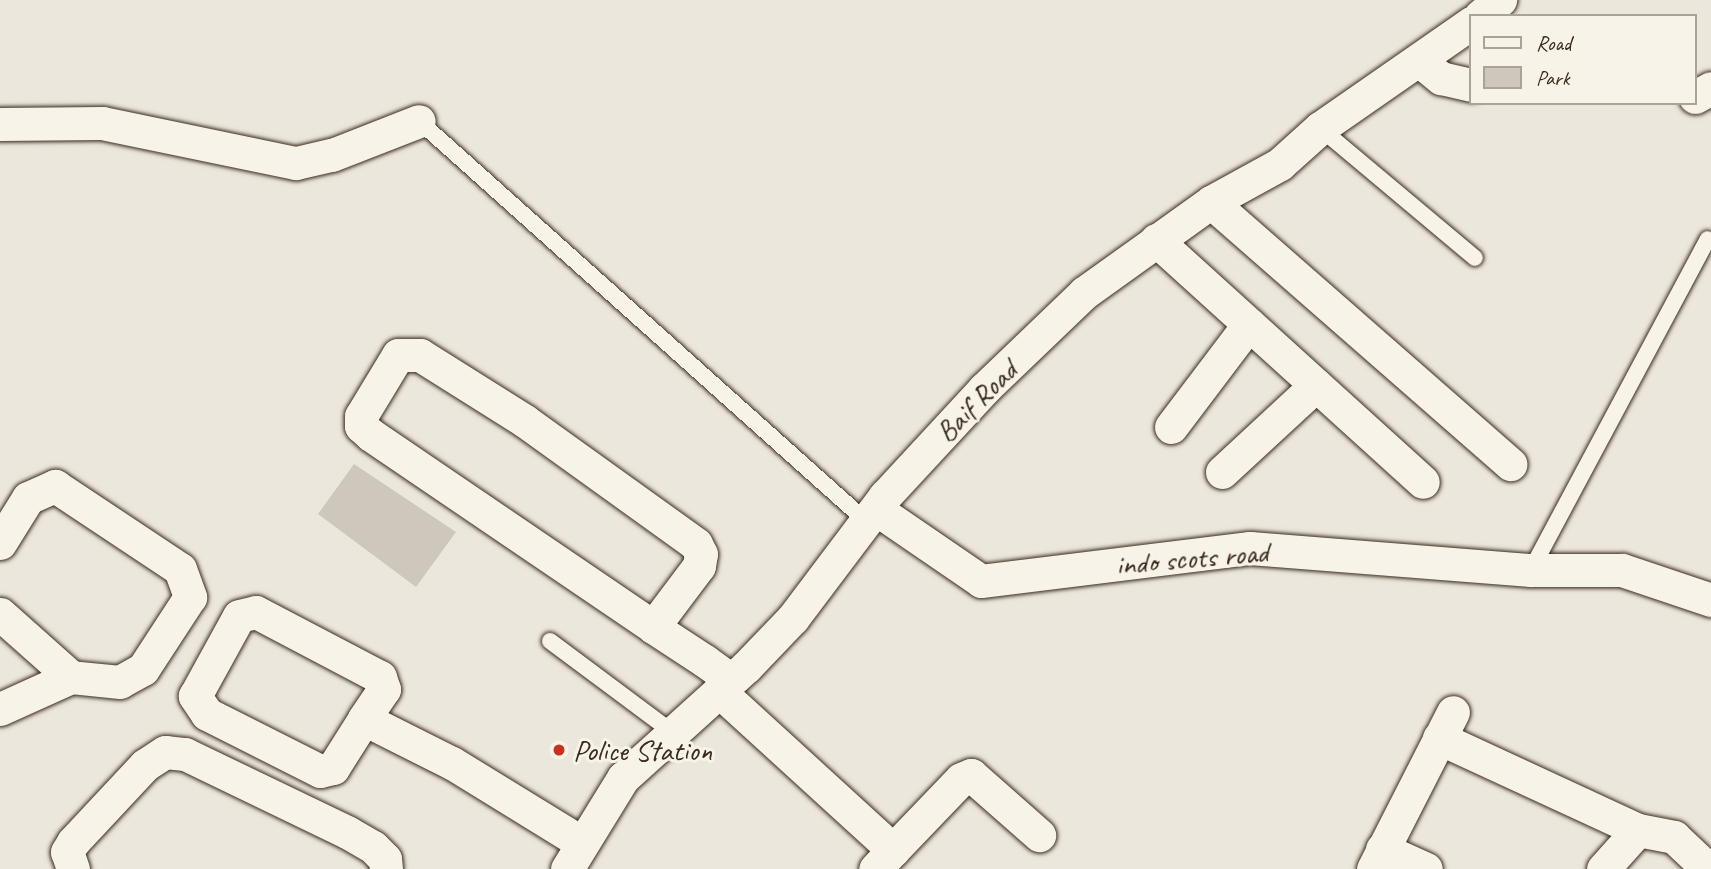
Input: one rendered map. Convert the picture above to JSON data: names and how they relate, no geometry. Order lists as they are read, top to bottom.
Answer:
{
  "streets": {
    "street": ["Baif Road", "indo scots road"]
  },
  "crossings": [
    ["Baif Road", "indo scots road"]
  ],
  "places": ["Police Station"],
  "legend": ["Road", "Park"]
}
